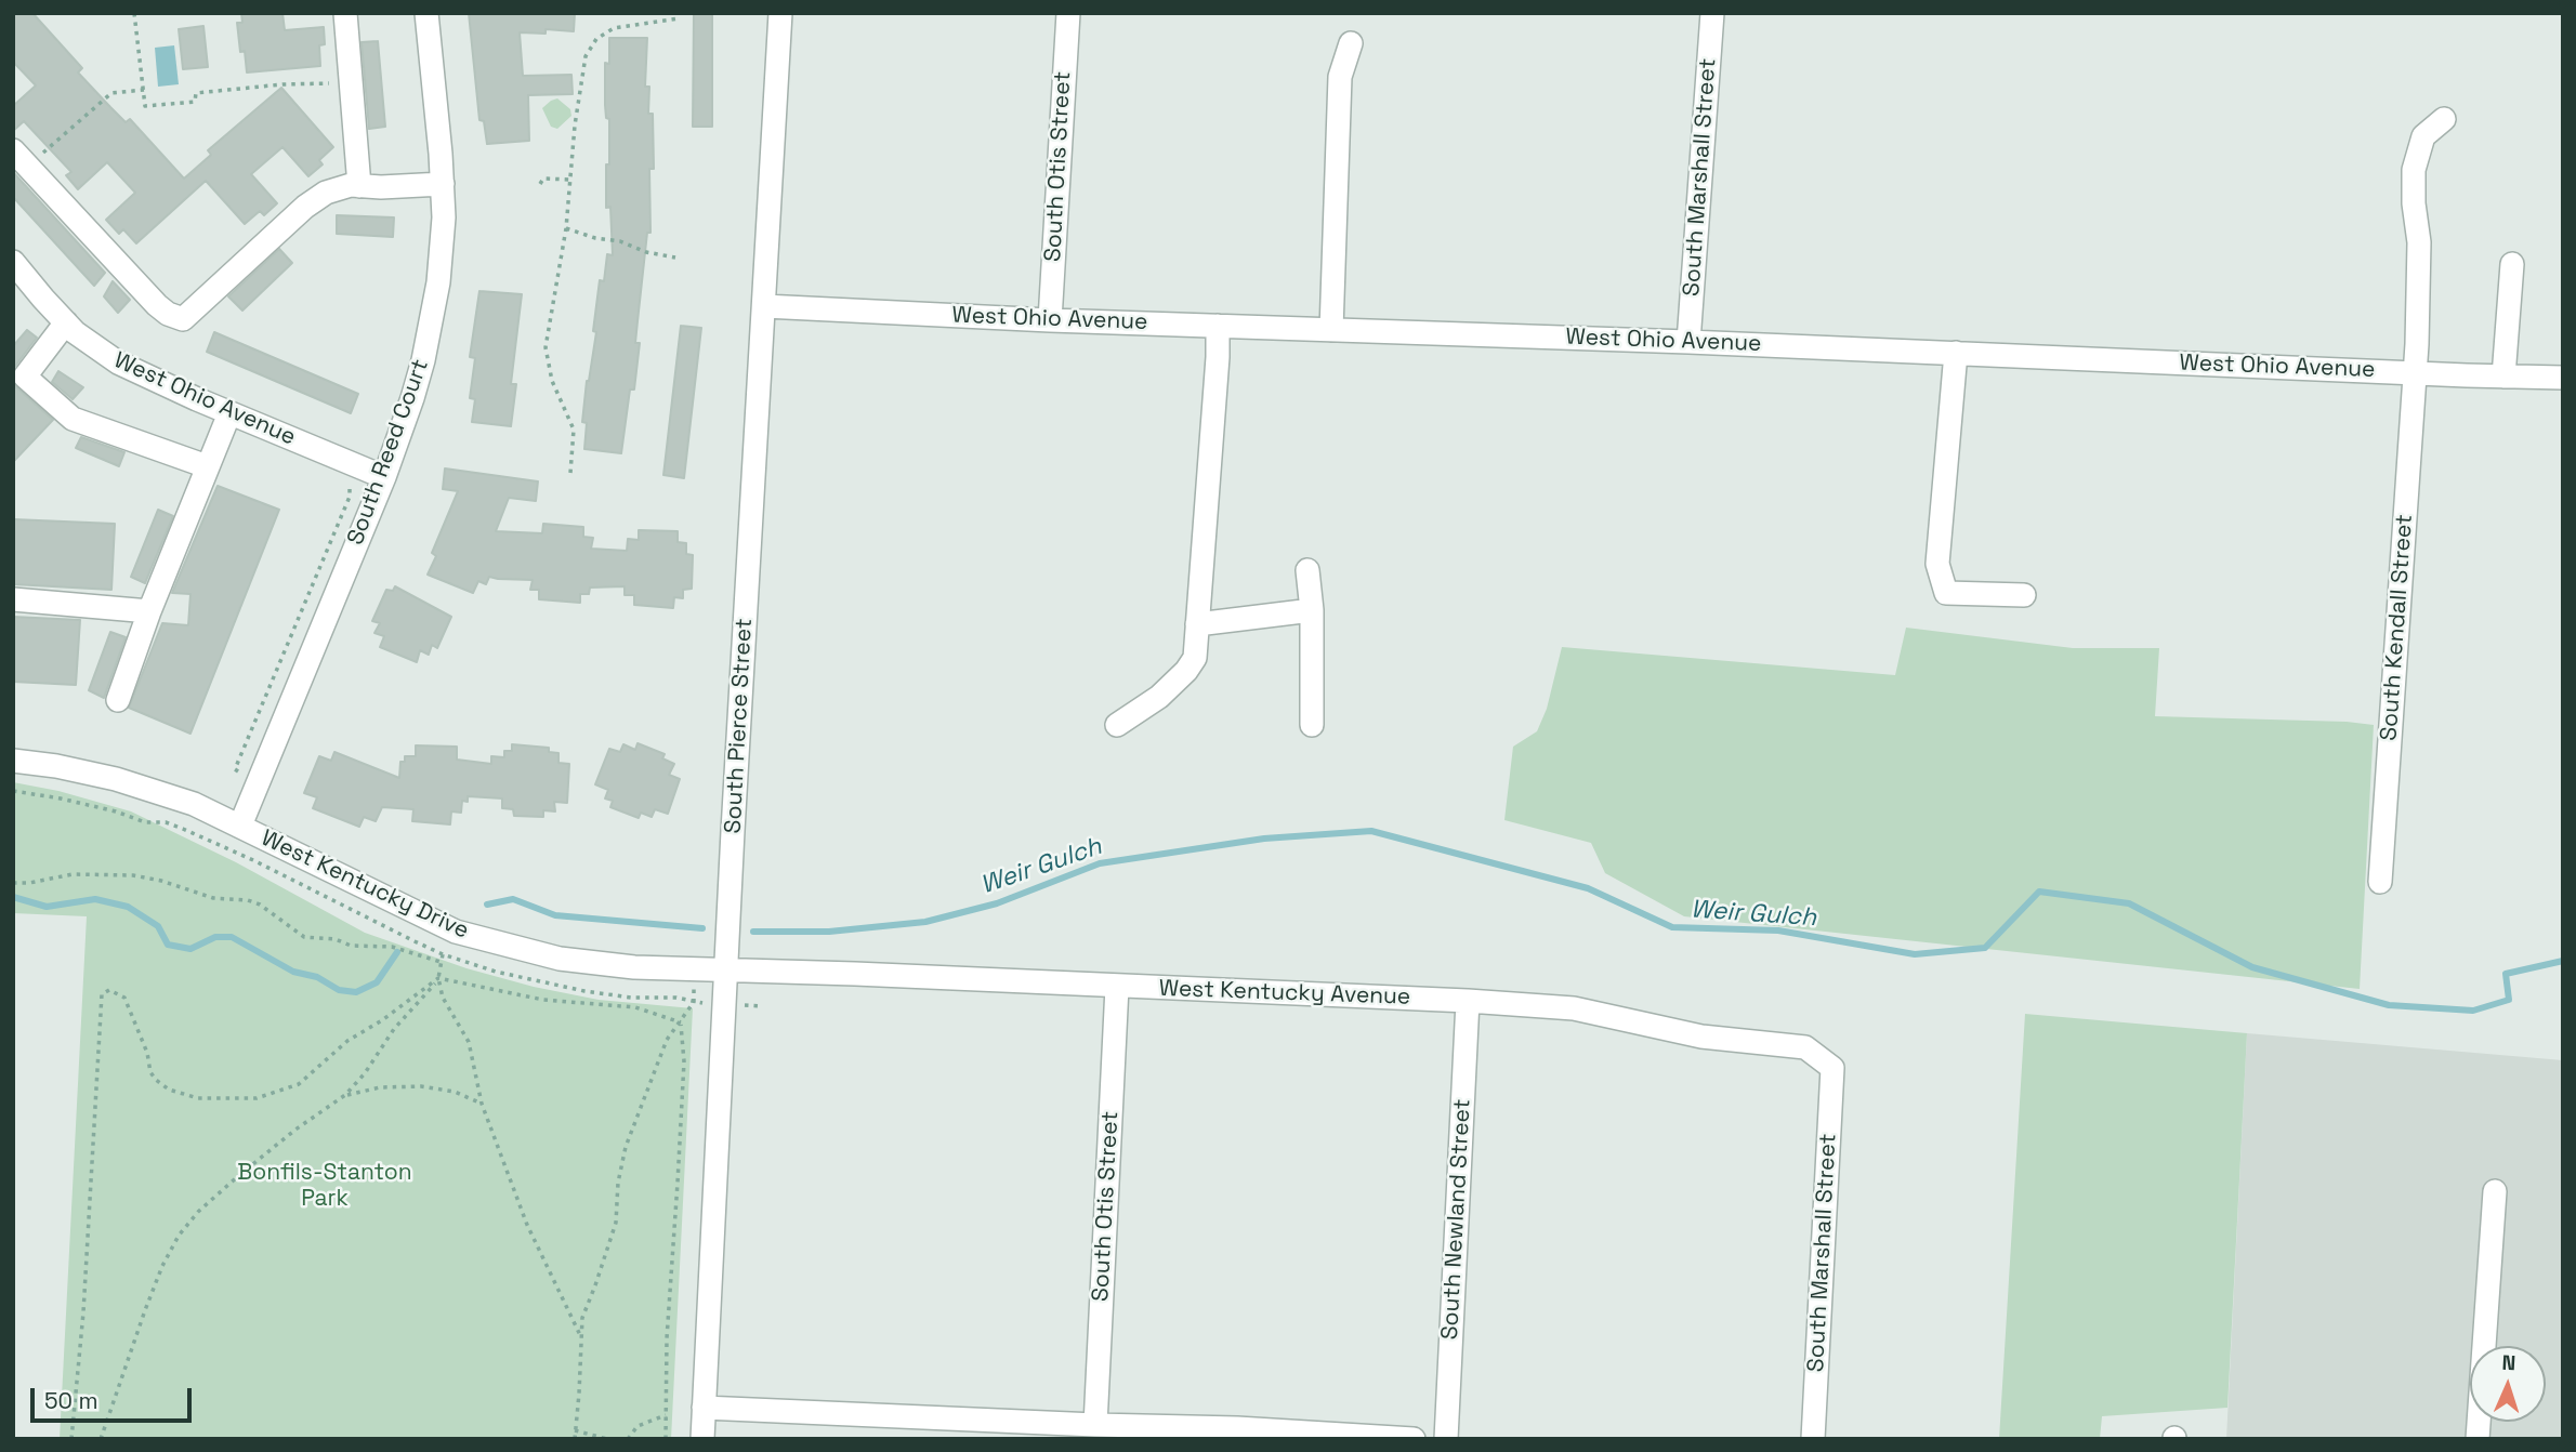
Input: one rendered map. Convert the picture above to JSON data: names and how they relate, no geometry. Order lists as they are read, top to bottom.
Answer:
{
  "streets": {
    "street": [
      "South Otis Street",
      "South Marshall Street",
      "West Ohio Avenue",
      "South Reed Court",
      "South Kendall Street",
      "South Pierce Street",
      "West Kentucky Drive",
      "West Kentucky Avenue",
      "South Newland Street"
    ]
  },
  "crossings": [
    ["South Otis Street", "West Ohio Avenue"],
    ["South Otis Street", "West Kentucky Avenue"],
    ["South Marshall Street", "West Ohio Avenue"],
    ["South Marshall Street", "West Kentucky Avenue"],
    ["West Ohio Avenue", "South Reed Court"],
    ["West Ohio Avenue", "South Kendall Street"],
    ["West Ohio Avenue", "South Pierce Street"],
    ["South Reed Court", "West Kentucky Drive"],
    ["South Pierce Street", "West Kentucky Drive"],
    ["South Pierce Street", "West Kentucky Avenue"],
    ["West Kentucky Drive", "West Kentucky Avenue"],
    ["West Kentucky Avenue", "South Newland Street"]
  ],
  "water": ["Weir Gulch"],
  "parks": ["Bonfils-Stanton Park"],
  "scale_bar": "50 m",
  "north": "top"
}
